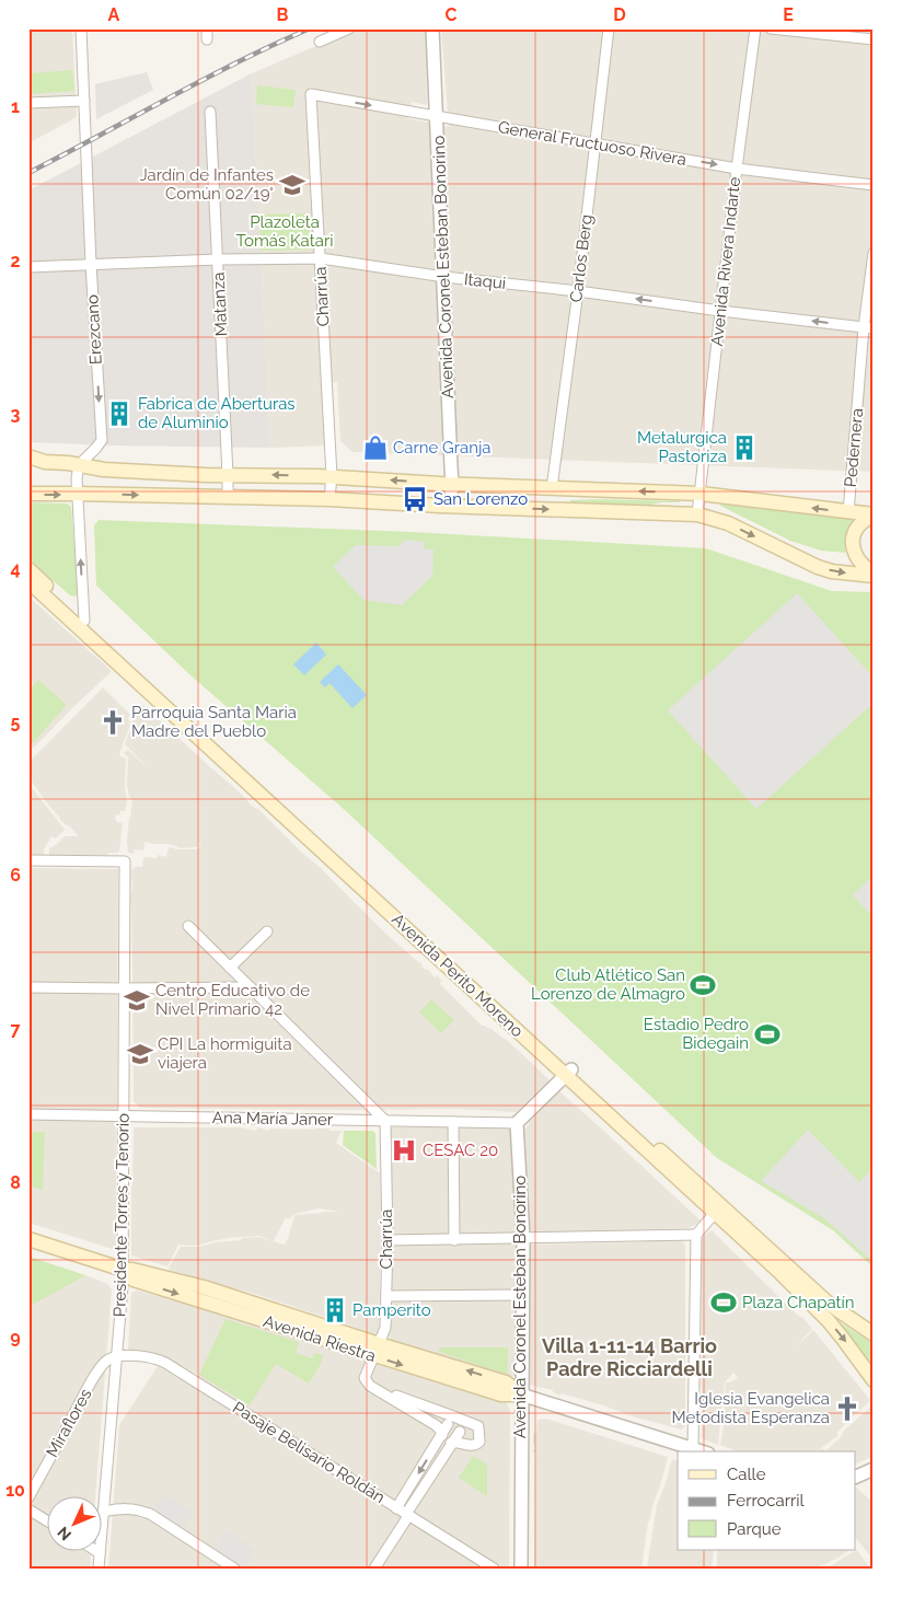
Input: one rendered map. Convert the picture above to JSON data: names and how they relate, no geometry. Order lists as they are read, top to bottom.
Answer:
{
  "streets": {
    "main road": ["Avenida Perito Moreno", "Avenida Riestra"],
    "street": [
      "General Fructuoso Rivera",
      "Carlos Berg",
      "Avenida Rivera Indarte",
      "Avenida Coronel Esteban Bonorino",
      "Itaqui",
      "Charrúa",
      "Matanza",
      "Erezcano",
      "Pedernera",
      "Ana María Janer",
      "Presidente Torres y Tenorio",
      "Miraflores",
      "Pasaje Belisario Roldán"
    ]
  },
  "crossings": [
    ["General Fructuoso Rivera", "Carlos Berg"],
    ["General Fructuoso Rivera", "Avenida Rivera Indarte"],
    ["General Fructuoso Rivera", "Avenida Coronel Esteban Bonorino"],
    ["General Fructuoso Rivera", "Charrúa"],
    ["Carlos Berg", "Itaqui"],
    ["Avenida Rivera Indarte", "Itaqui"],
    ["Avenida Coronel Esteban Bonorino", "Itaqui"],
    ["Avenida Coronel Esteban Bonorino", "Ana María Janer"],
    ["Avenida Coronel Esteban Bonorino", "Avenida Riestra"],
    ["Itaqui", "Charrúa"],
    ["Itaqui", "Matanza"],
    ["Itaqui", "Erezcano"],
    ["Itaqui", "Pedernera"],
    ["Charrúa", "Ana María Janer"],
    ["Charrúa", "Avenida Riestra"],
    ["Ana María Janer", "Presidente Torres y Tenorio"],
    ["Presidente Torres y Tenorio", "Avenida Riestra"],
    ["Presidente Torres y Tenorio", "Miraflores"],
    ["Presidente Torres y Tenorio", "Pasaje Belisario Roldán"],
    ["Miraflores", "Pasaje Belisario Roldán"]
  ],
  "one_way": ["General Fructuoso Rivera", "Erezcano"],
  "districts": ["Villa 1-11-14 Barrio Padre Ricciardelli"],
  "parks": ["Plazoleta Tomás Katari"],
  "places": {
    "school or university": ["Jardín de Infantes Común 02/19°", "Centro Educativo de Nivel Primario 42", "CPI La hormiguita viajera"],
    "building": ["Fabrica de Aberturas de Aluminio", "Metalurgica Pastoriza", "Pamperito"],
    "shop": ["Carne Granja"],
    "bus stop": ["San Lorenzo"],
    "church": ["Parroquia Santa Maria Madre del Pueblo", "Iglesia Evangelica Metodista Esperanza"],
    "sports": ["Club Atlético San Lorenzo de Almagro", "Estadio Pedro Bidegain", "Plaza Chapatín"],
    "hospital": ["CESAC 20"]
  },
  "legend": ["Calle", "Ferrocarril", "Parque"],
  "north": "bottom left",
  "grid": {
    "columns": [
      "A",
      "B",
      "C",
      "D",
      "E"
    ],
    "rows": [
      "1",
      "2",
      "3",
      "4",
      "5",
      "6",
      "7",
      "8",
      "9",
      "10"
    ]
  }
}
